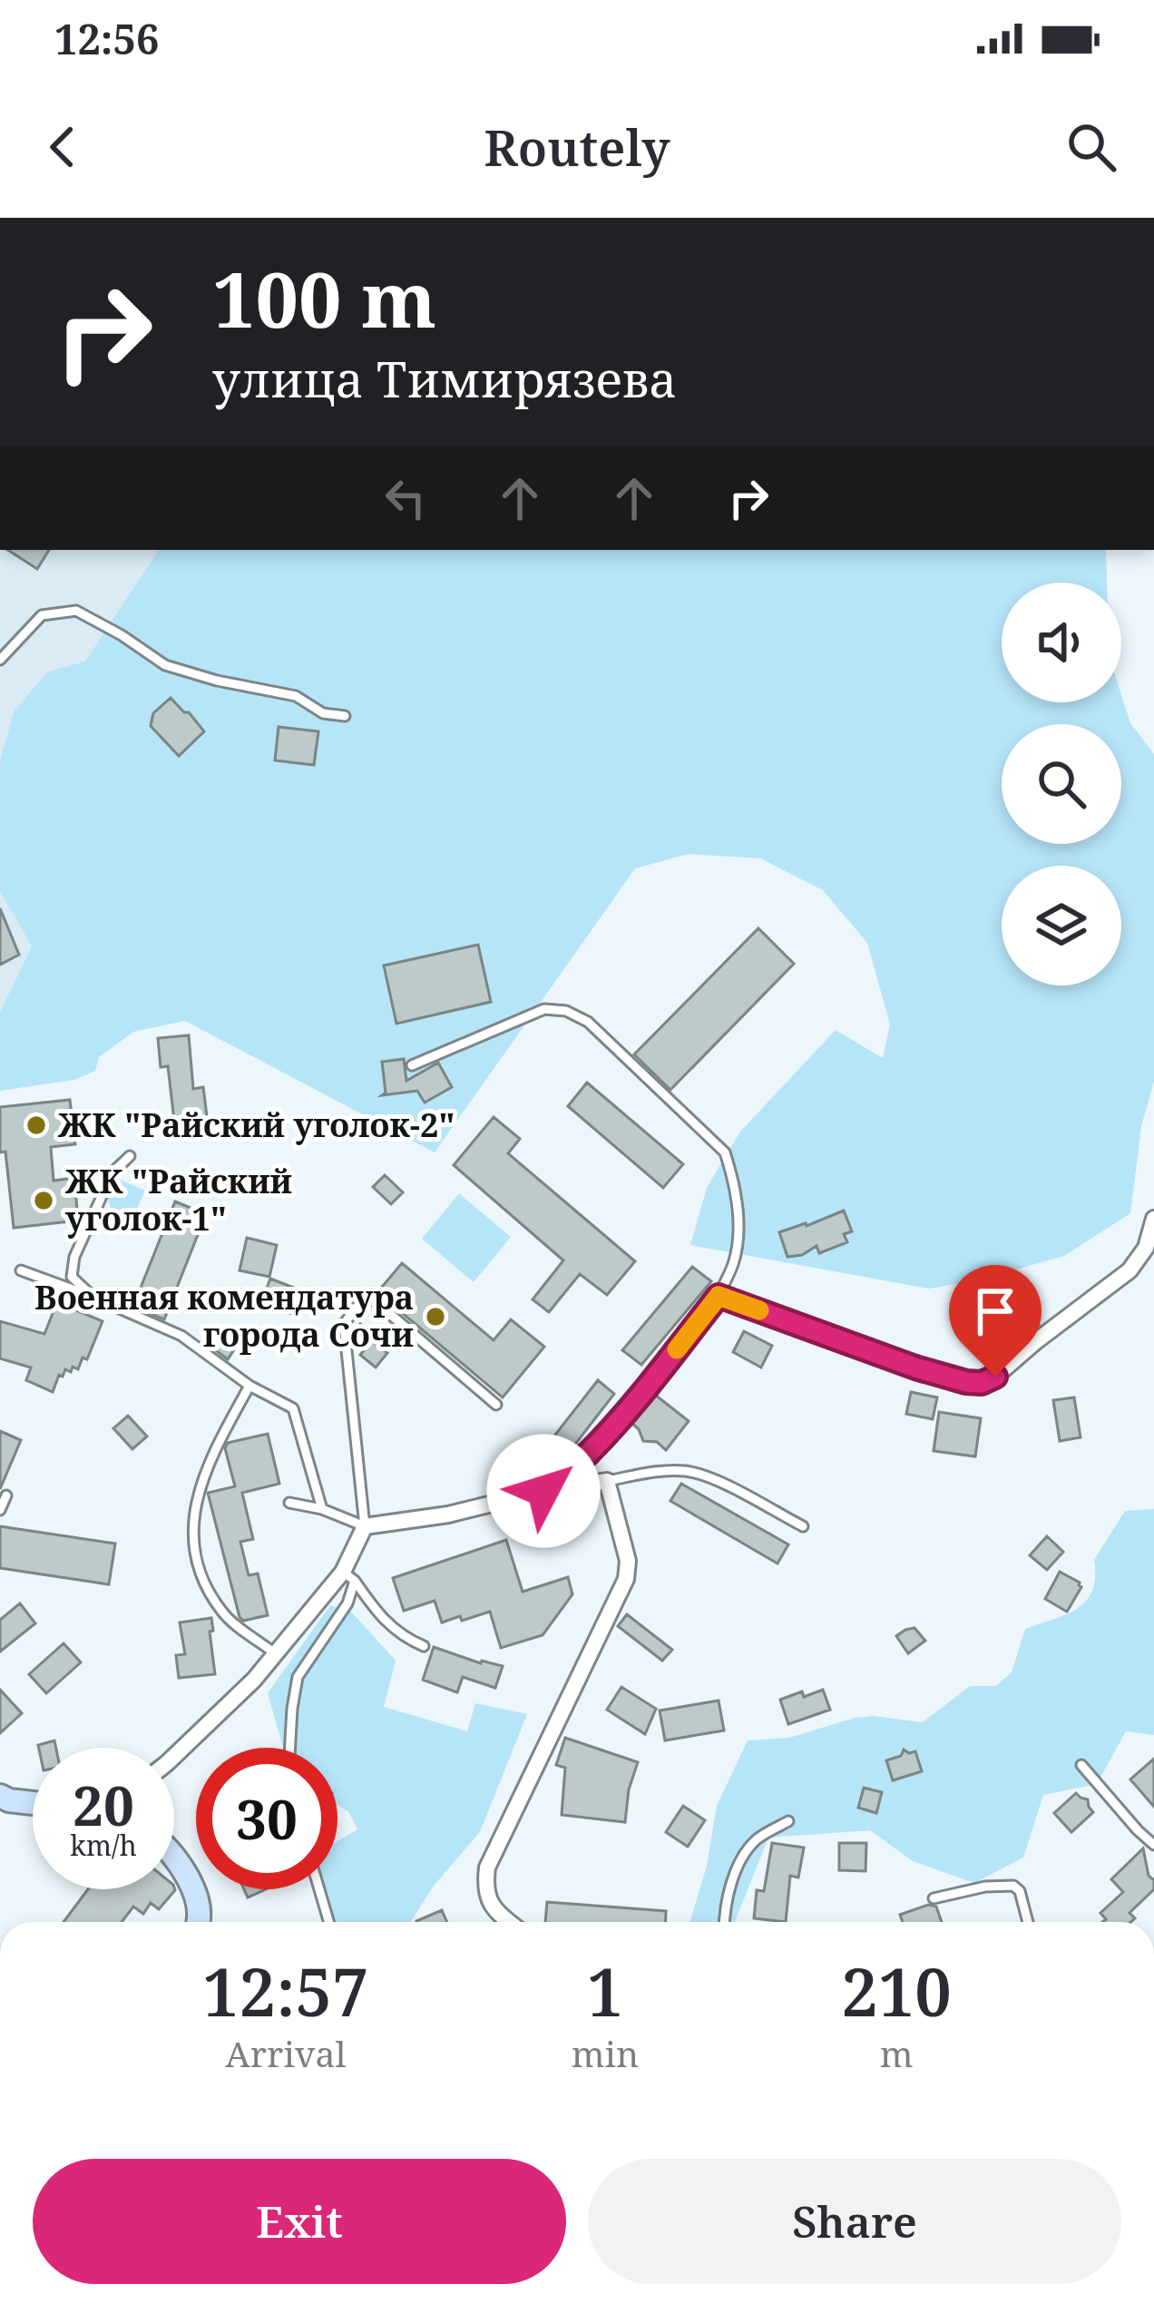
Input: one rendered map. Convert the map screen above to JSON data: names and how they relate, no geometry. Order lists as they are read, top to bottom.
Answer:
{
  "places": ["ЖК \"Райский уголок-2\"", "ЖК \"Райский уголок-1\"", "Военная комендатура города Сочи"],
  "page": {
    "status": "12:56",
    "header": "Routely",
    "turn": ["100 m", "улица Тимирязева"],
    "speed": "20 km/h",
    "limit": "30",
    "eta": [
      "12:57",
      "Arrival",
      "1",
      "min",
      "210",
      "m"
    ],
    "buttons": ["Exit", "Share"]
  }
}
